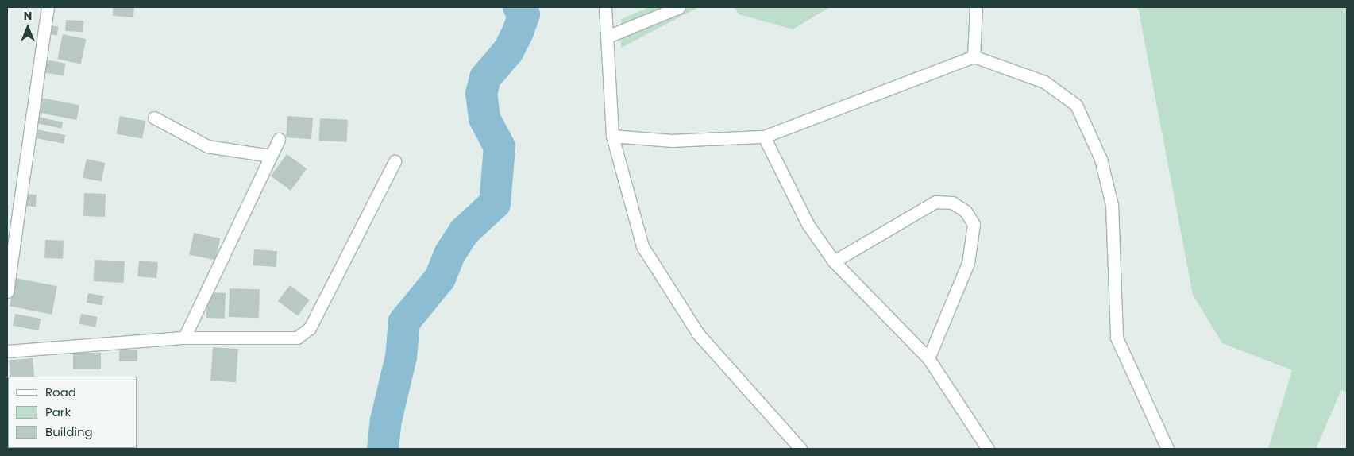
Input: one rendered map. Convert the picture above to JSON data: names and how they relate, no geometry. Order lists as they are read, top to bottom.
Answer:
{
  "legend": ["Road", "Park", "Building"],
  "north": "top"
}
